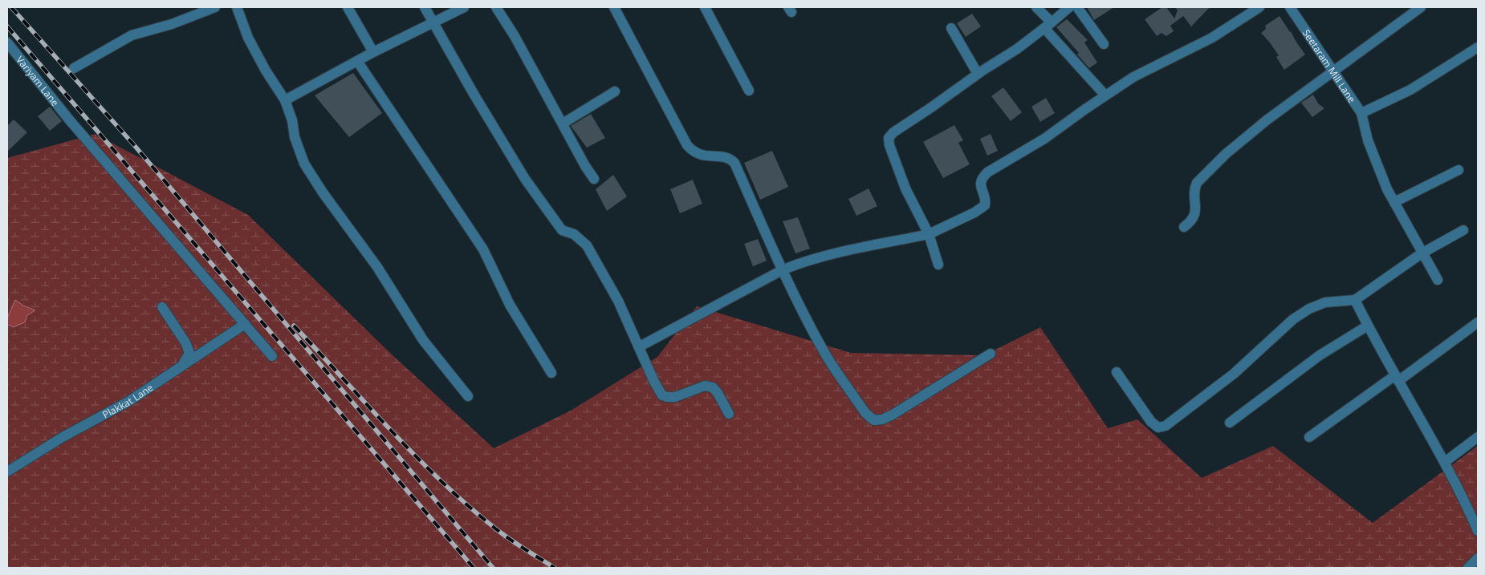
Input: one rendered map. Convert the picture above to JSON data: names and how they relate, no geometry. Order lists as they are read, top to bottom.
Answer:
{
  "streets": {
    "street": ["Seetaram Mill Lane", "Variyam Lane", "Plakkat Lane"]
  },
  "crossings": [
    ["Variyam Lane", "Plakkat Lane"]
  ]
}
